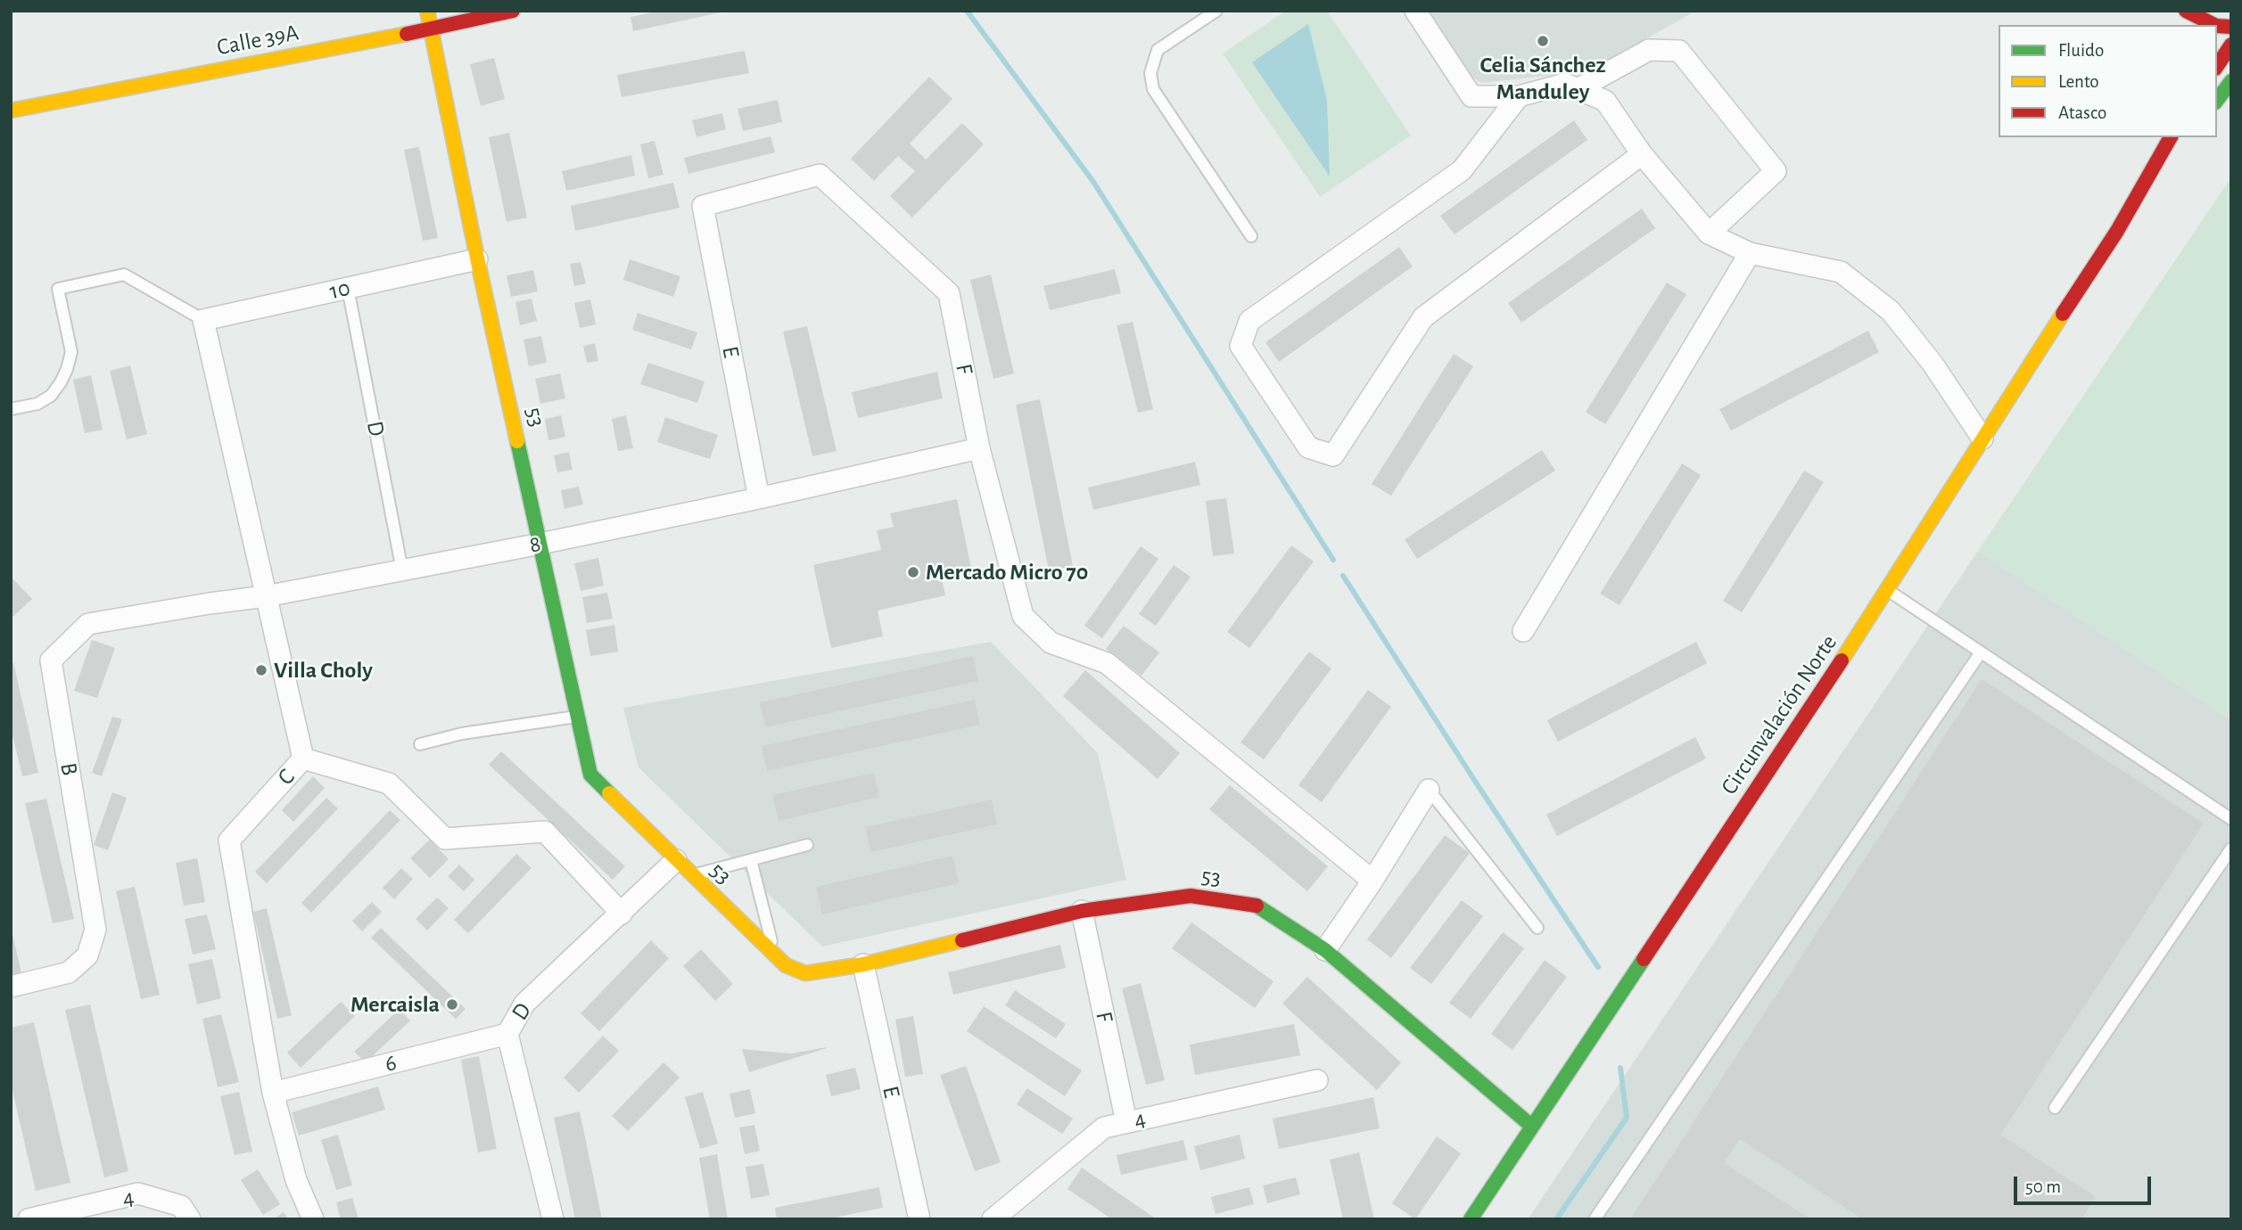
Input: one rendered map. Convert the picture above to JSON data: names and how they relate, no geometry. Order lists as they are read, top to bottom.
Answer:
{
  "streets": {
    "main road": ["Calle 39A", "53", "Circunvalación Norte"],
    "street": [
      "10",
      "E",
      "F",
      "D",
      "8",
      "B",
      "C",
      "6",
      "4"
    ]
  },
  "crossings": [
    ["Calle 39A", "53"],
    ["10", "53"],
    ["10", "D"],
    ["10", "C"],
    ["E", "F"],
    ["E", "53"],
    ["E", "8"],
    ["F", "53"],
    ["F", "8"],
    ["F", "4"],
    ["53", "D"],
    ["53", "8"],
    ["53", "Circunvalación Norte"],
    ["D", "8"],
    ["D", "6"],
    ["8", "B"],
    ["8", "C"],
    ["C", "6"]
  ],
  "places": [
    "Celia Sánchez Manduley",
    "Mercado Micro 70",
    "Villa Choly",
    "Mercaisla"
  ],
  "legend": ["Fluido", "Lento", "Atasco"],
  "scale_bar": "50 m"
}
